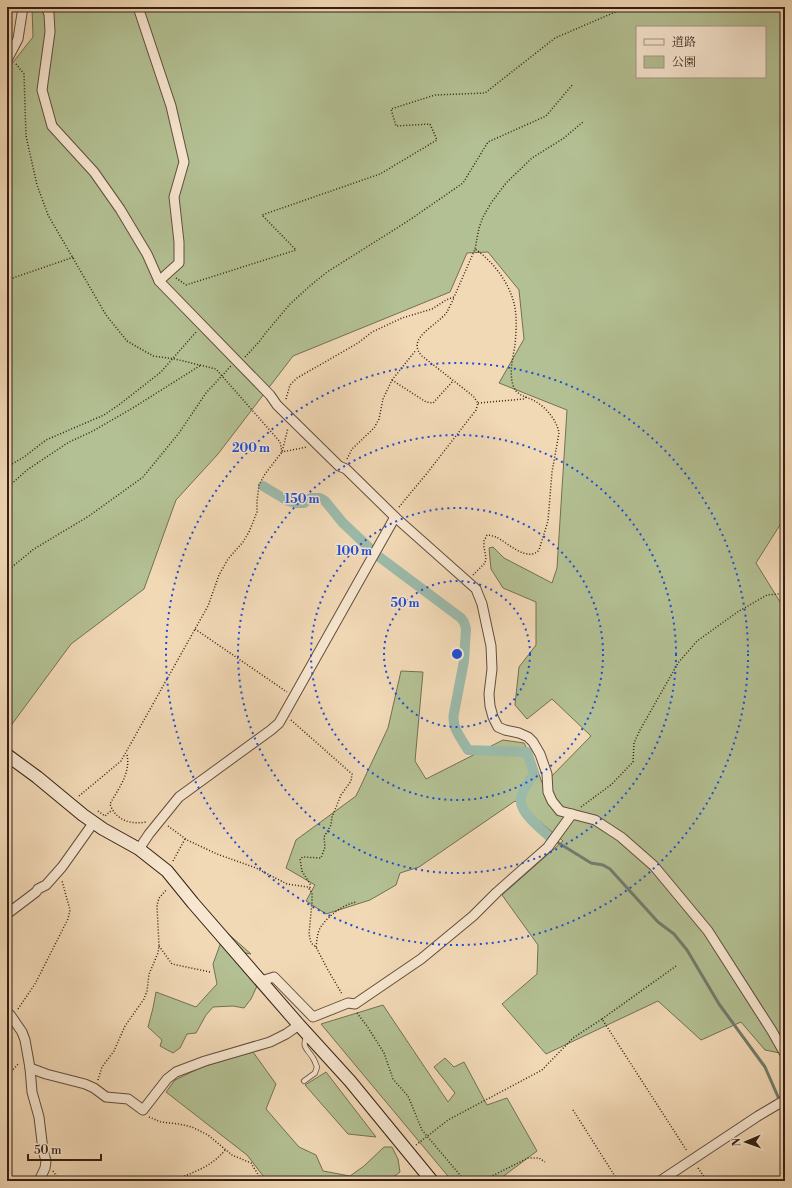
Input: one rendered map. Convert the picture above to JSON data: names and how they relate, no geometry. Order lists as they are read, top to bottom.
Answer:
{
  "legend": ["道路", "公園"],
  "scale_bar": "50 m",
  "north": "left",
  "rings": [
    "200 m",
    "150 m",
    "100 m",
    "50 m"
  ]
}
